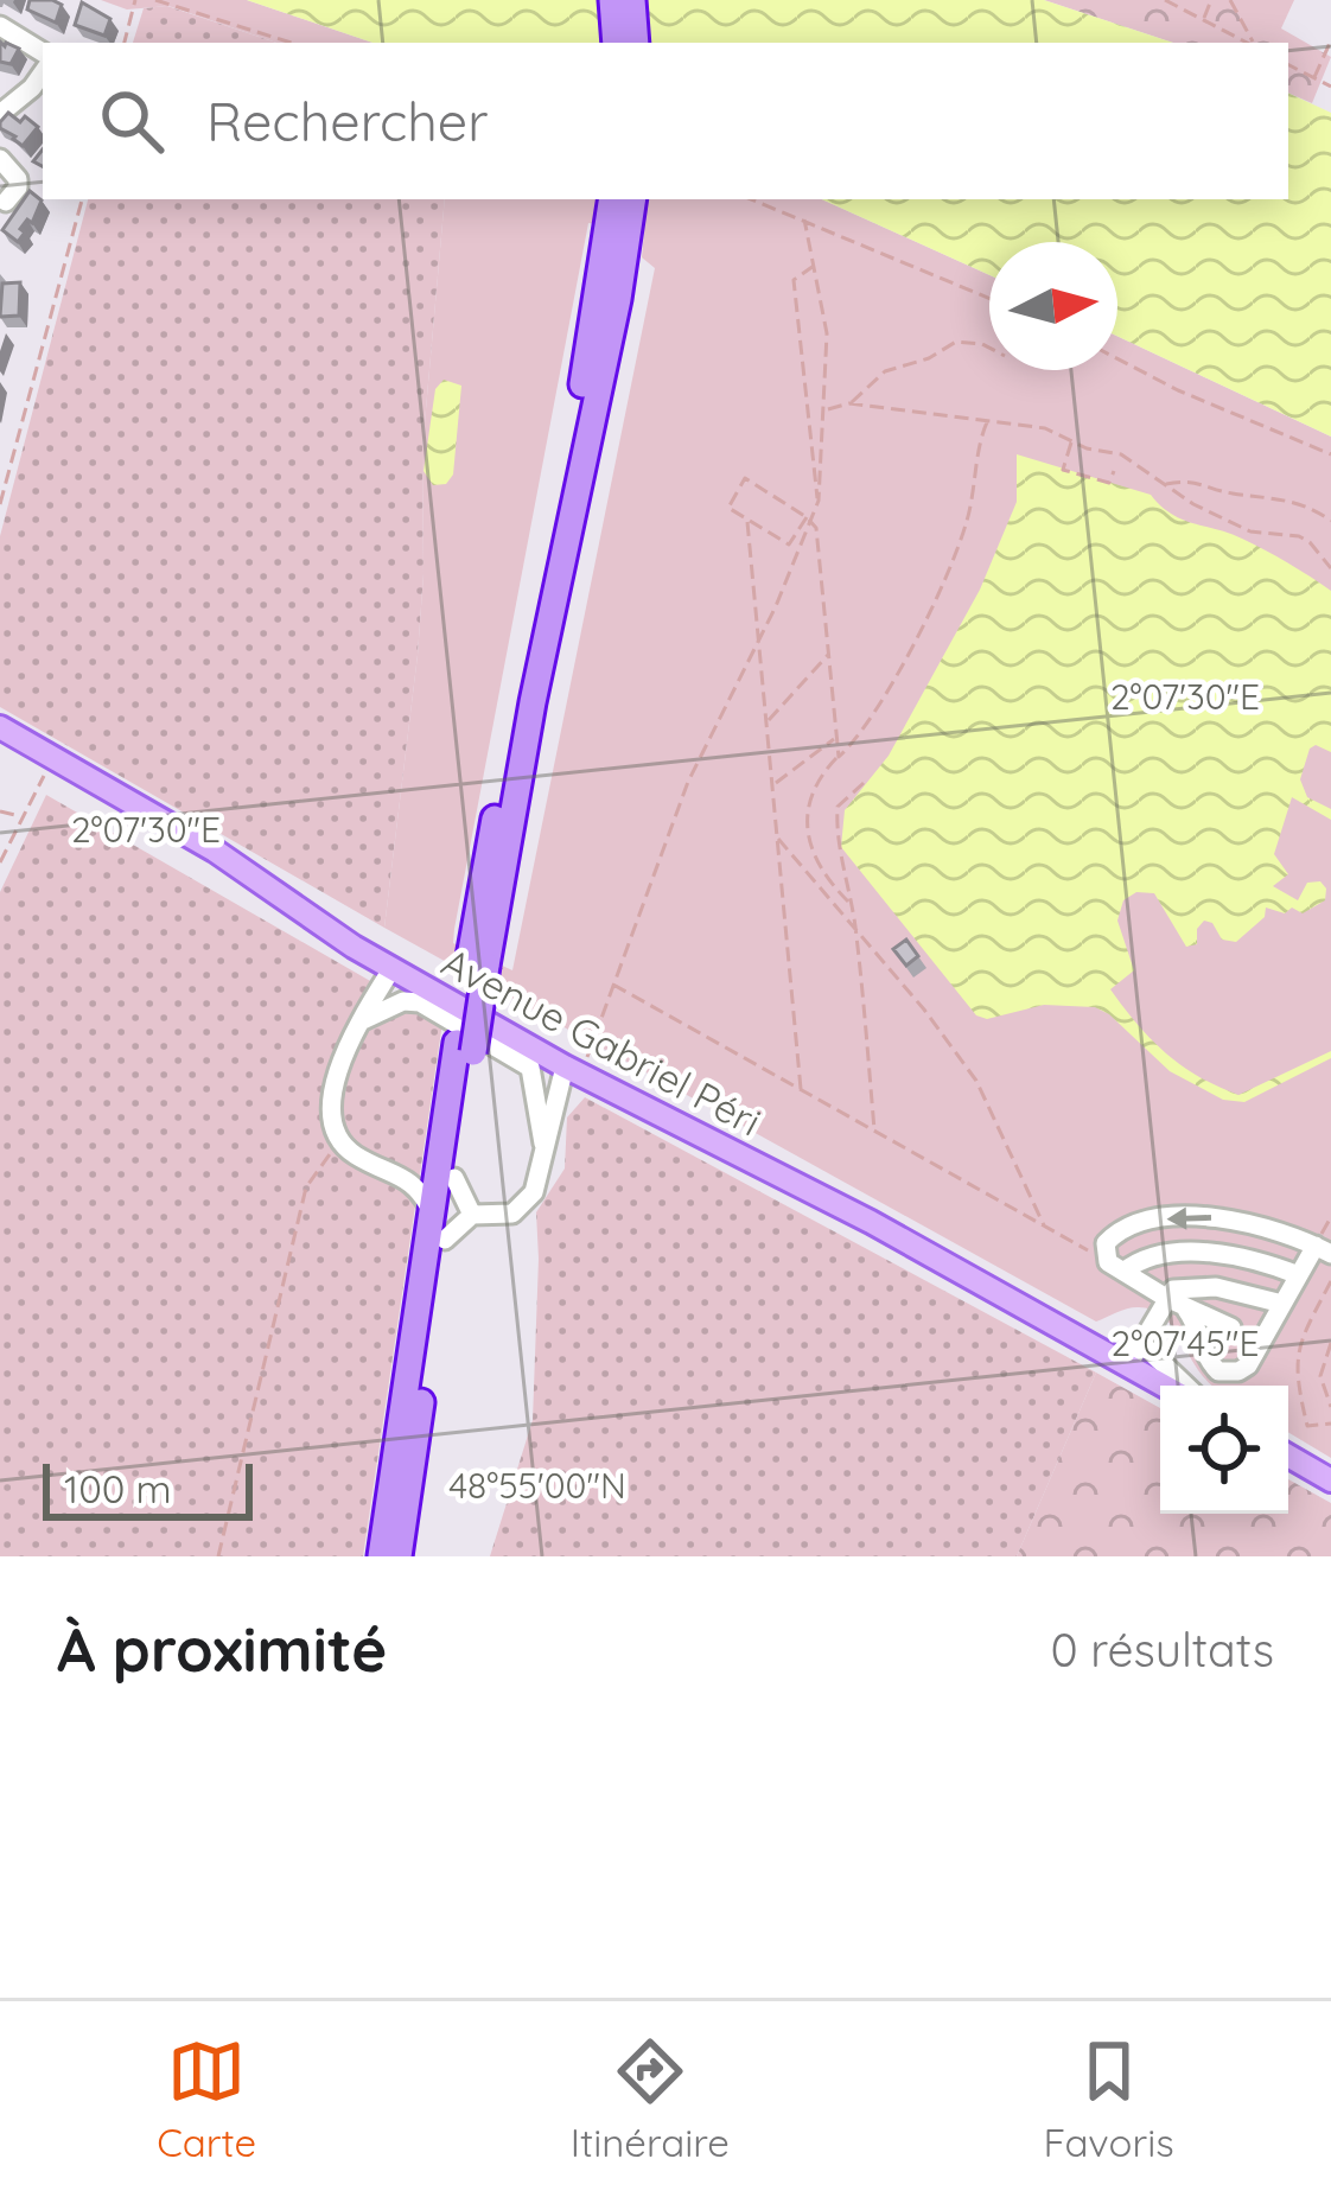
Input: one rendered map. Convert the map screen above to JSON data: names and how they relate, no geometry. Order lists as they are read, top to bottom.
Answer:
{
  "streets": {
    "main road": ["Avenue Gabriel Péri"]
  },
  "scale_bar": "100 m",
  "north": "right",
  "page": {
    "search": "Rechercher",
    "scale": "100 m",
    "heading": ["À proximité", "0 résultats"],
    "nav": ["Carte", "Itinéraire", "Favoris"]
  },
  "coordinates": ["2°07'30\"E", "2°07'45\"E", "48°55'00\"N"]
}
